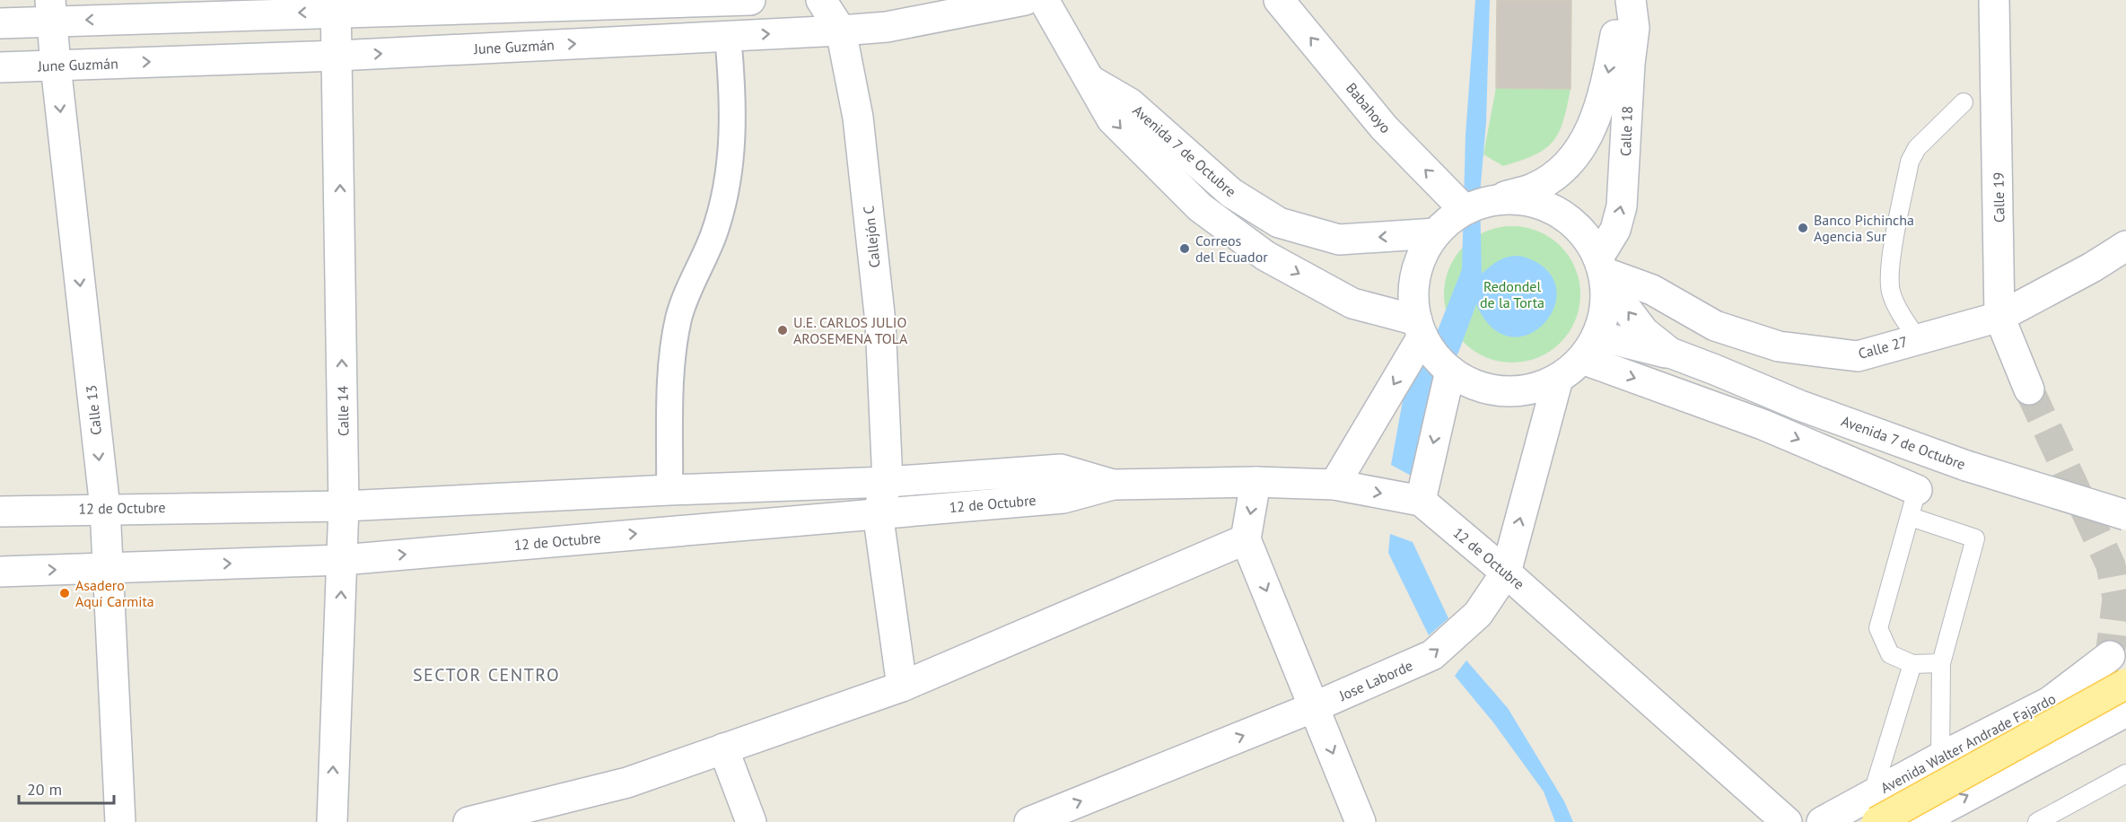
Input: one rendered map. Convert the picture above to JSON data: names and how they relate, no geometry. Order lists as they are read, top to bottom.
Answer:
{
  "streets": {
    "main road": ["Avenida Walter Andrade Fajardo"],
    "street": [
      "June Guzmán",
      "Babahoyo",
      "Calle 18",
      "Avenida 7 de Octubre",
      "Calle 19",
      "Callejón C",
      "Calle 27",
      "Calle 13",
      "Calle 14",
      "12 de Octubre",
      "Jose Laborde"
    ]
  },
  "crossings": [
    ["June Guzmán", "Callejón C"],
    ["June Guzmán", "Calle 13"],
    ["June Guzmán", "Calle 14"],
    ["Babahoyo", "Calle 18"],
    ["Babahoyo", "Avenida 7 de Octubre"],
    ["Babahoyo", "Calle 27"],
    ["Babahoyo", "Jose Laborde"],
    ["Calle 18", "Avenida 7 de Octubre"],
    ["Calle 18", "Calle 27"],
    ["Calle 18", "Jose Laborde"],
    ["Avenida 7 de Octubre", "Calle 27"],
    ["Avenida 7 de Octubre", "Jose Laborde"],
    ["Calle 19", "Calle 27"],
    ["Callejón C", "12 de Octubre"],
    ["Calle 27", "Jose Laborde"],
    ["Calle 13", "12 de Octubre"],
    ["Calle 14", "12 de Octubre"],
    ["12 de Octubre", "Jose Laborde"]
  ],
  "one_way": ["Babahoyo", "Calle 13", "Calle 14"],
  "districts": ["SECTOR CENTRO"],
  "parks": ["Redondel de la Torta"],
  "places": [
    "Banco Pichincha Agencia Sur",
    "Correos del Ecuador",
    "U.E. CARLOS JULIO AROSEMENA TOLA",
    "Asadero Aquí Carmita"
  ],
  "scale_bar": "20 m"
}
